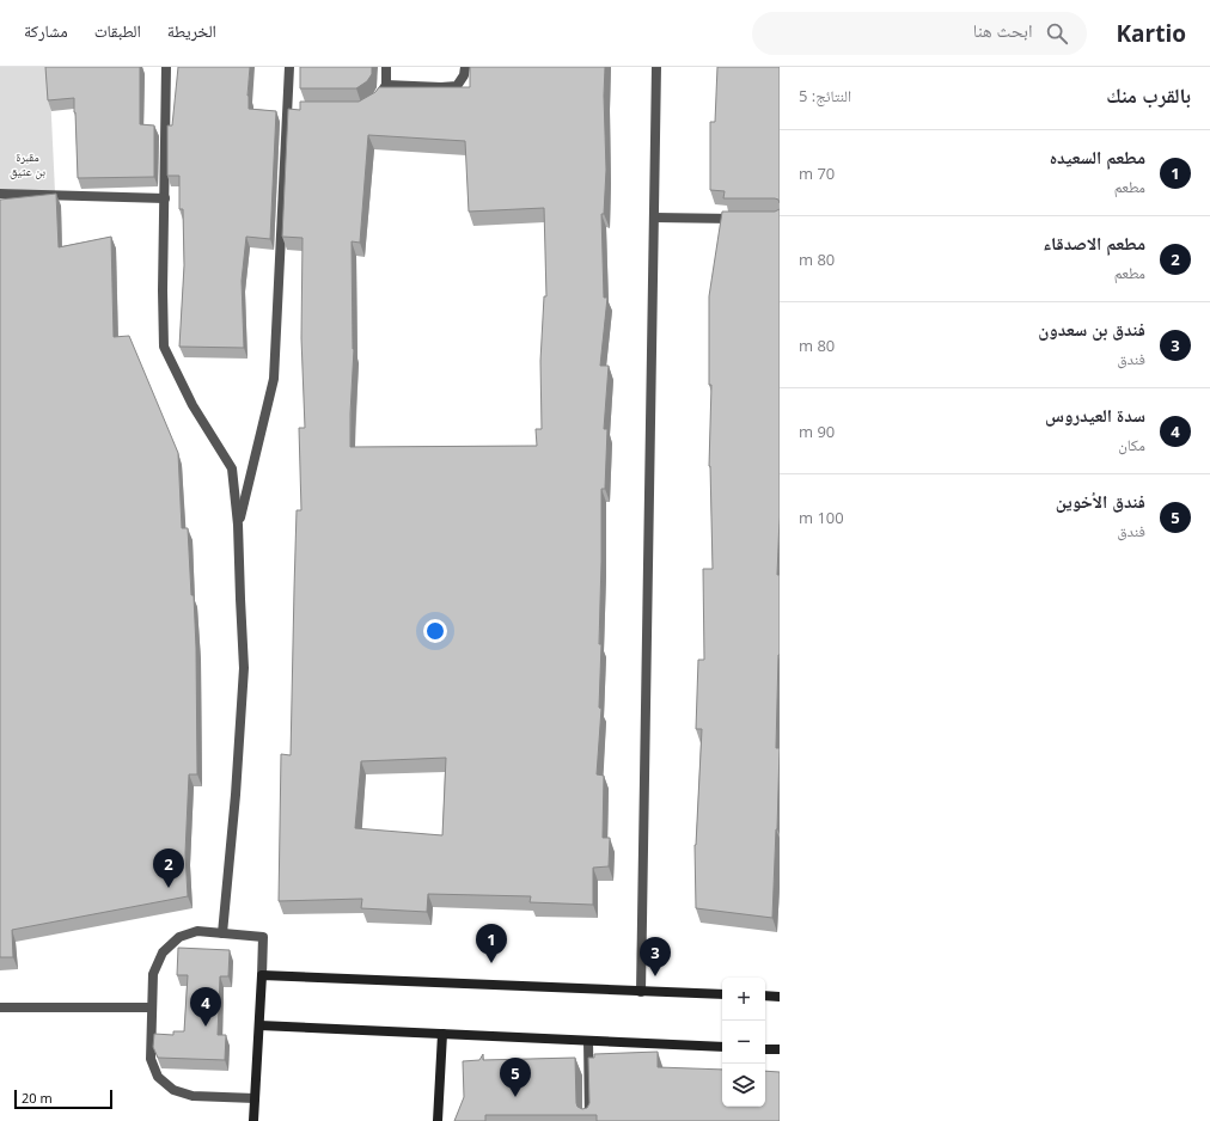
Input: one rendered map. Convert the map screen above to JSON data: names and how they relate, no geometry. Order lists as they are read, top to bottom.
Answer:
{
  "parks": ["مقبرة بن عتيق"],
  "scale_bar": "20 m",
  "page": {
    "header": "Kartio",
    "search": "ابحث هنا",
    "nav": ["الخريطة", "الطبقات", "مشاركة"],
    "heading": ["بالقرب منك", "النتائج: 5"],
    "list": [
      {
        "mark": "1",
        "name": "مطعم السعيده",
        "note": "مطعم",
        "value": "70 m"
      },
      {
        "mark": "2",
        "name": "مطعم الاصدقاء",
        "note": "مطعم",
        "value": "80 m"
      },
      {
        "mark": "3",
        "name": "فندق بن سعدون",
        "note": "فندق",
        "value": "80 m"
      },
      {
        "mark": "4",
        "name": "سدة العيدروس",
        "note": "مكان",
        "value": "90 m"
      },
      {
        "mark": "5",
        "name": "فندق الأخوين",
        "note": "فندق",
        "value": "100 m"
      }
    ],
    "pins": [
      "2",
      "1",
      "3",
      "4",
      "5"
    ],
    "map_buttons": ["+", "−"],
    "scale": "20 m"
  }
}
